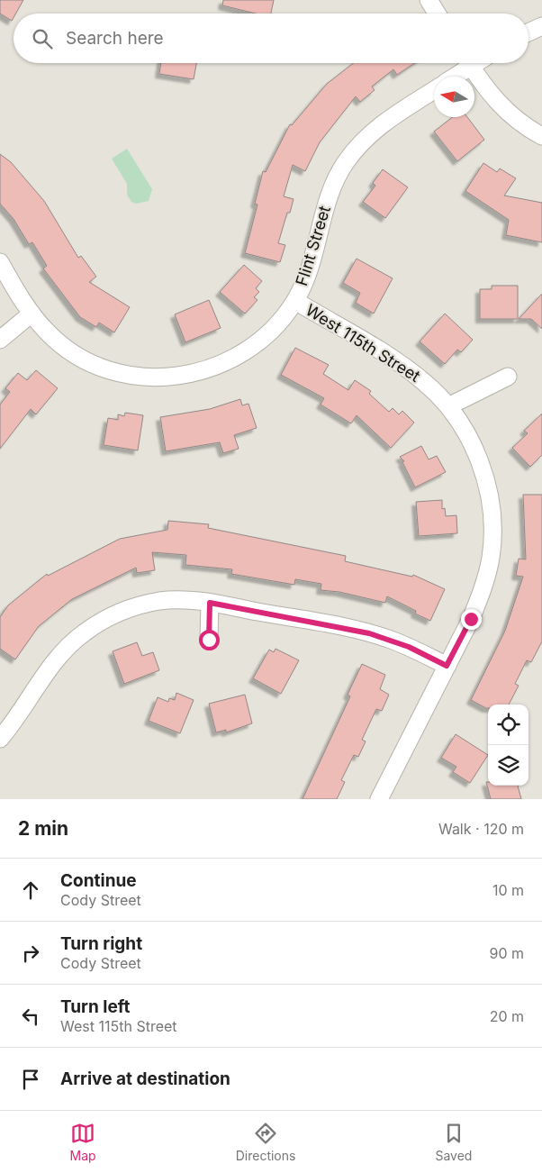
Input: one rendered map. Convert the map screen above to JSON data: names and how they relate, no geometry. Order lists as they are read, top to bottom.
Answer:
{
  "streets": {
    "street": ["Flint Street", "West 115th Street"]
  },
  "crossings": [
    ["Flint Street", "West 115th Street"]
  ],
  "north": "left",
  "page": {
    "search": "Search here",
    "heading": ["2 min", "Walk · 120 m"],
    "list": [
      ["Continue", "Cody Street", "10 m"],
      ["Turn right", "Cody Street", "90 m"],
      ["Turn left", "West 115th Street", "20 m"],
      "Arrive at destination"
    ],
    "nav": ["Map", "Directions", "Saved"]
  }
}
